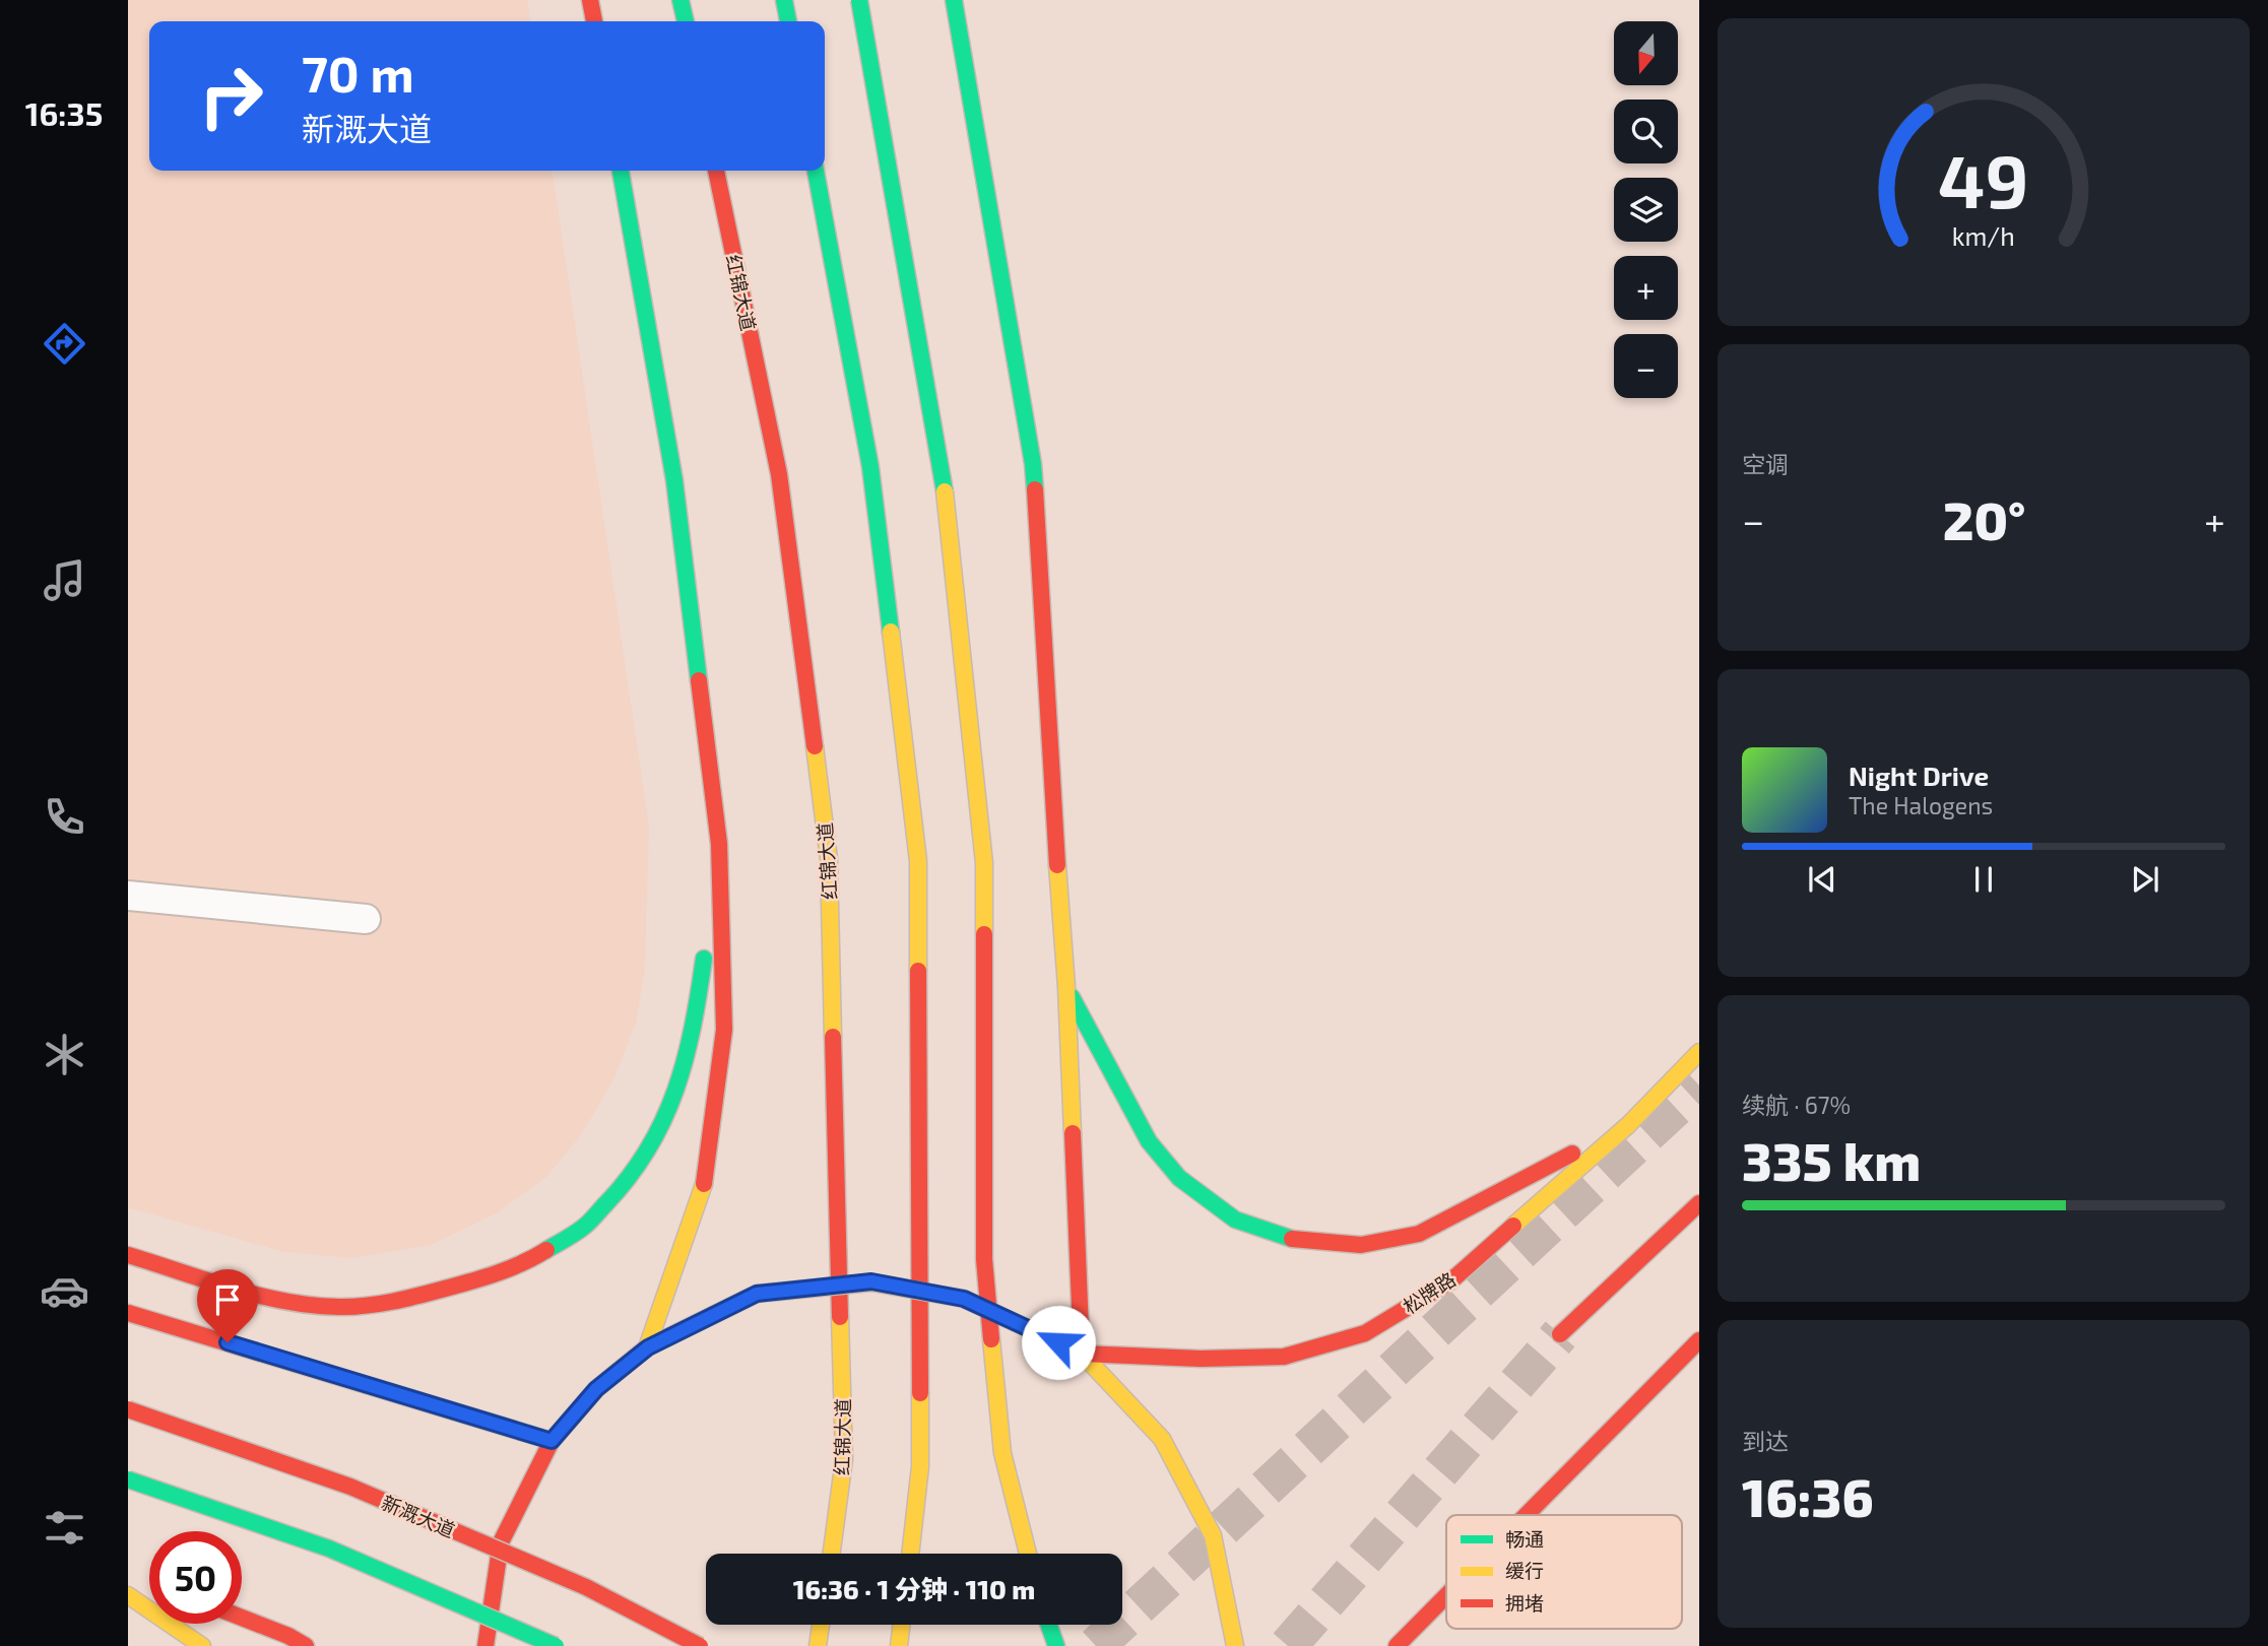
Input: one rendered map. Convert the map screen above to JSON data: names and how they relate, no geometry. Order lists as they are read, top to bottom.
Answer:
{
  "streets": {
    "main road": ["红锦大道", "松牌路", "新溉大道"]
  },
  "legend": ["畅通", "缓行", "拥堵"],
  "north": "bottom",
  "page": {
    "tabs": "16:35",
    "map_buttons": ["+", "−"],
    "turn": ["70 m", "新溉大道"],
    "tile": [
      "空调",
      ["续航 · 67%", "335 km"],
      ["到达", "16:36"]
    ],
    "heat": ["−", "20°", "+"],
    "song": ["Night Drive", "The Halogens"],
    "limit": "50",
    "trip": "16:36 · 1 分钟 · 110 m",
    "gauge": ["49", "km/h"]
  }
}
